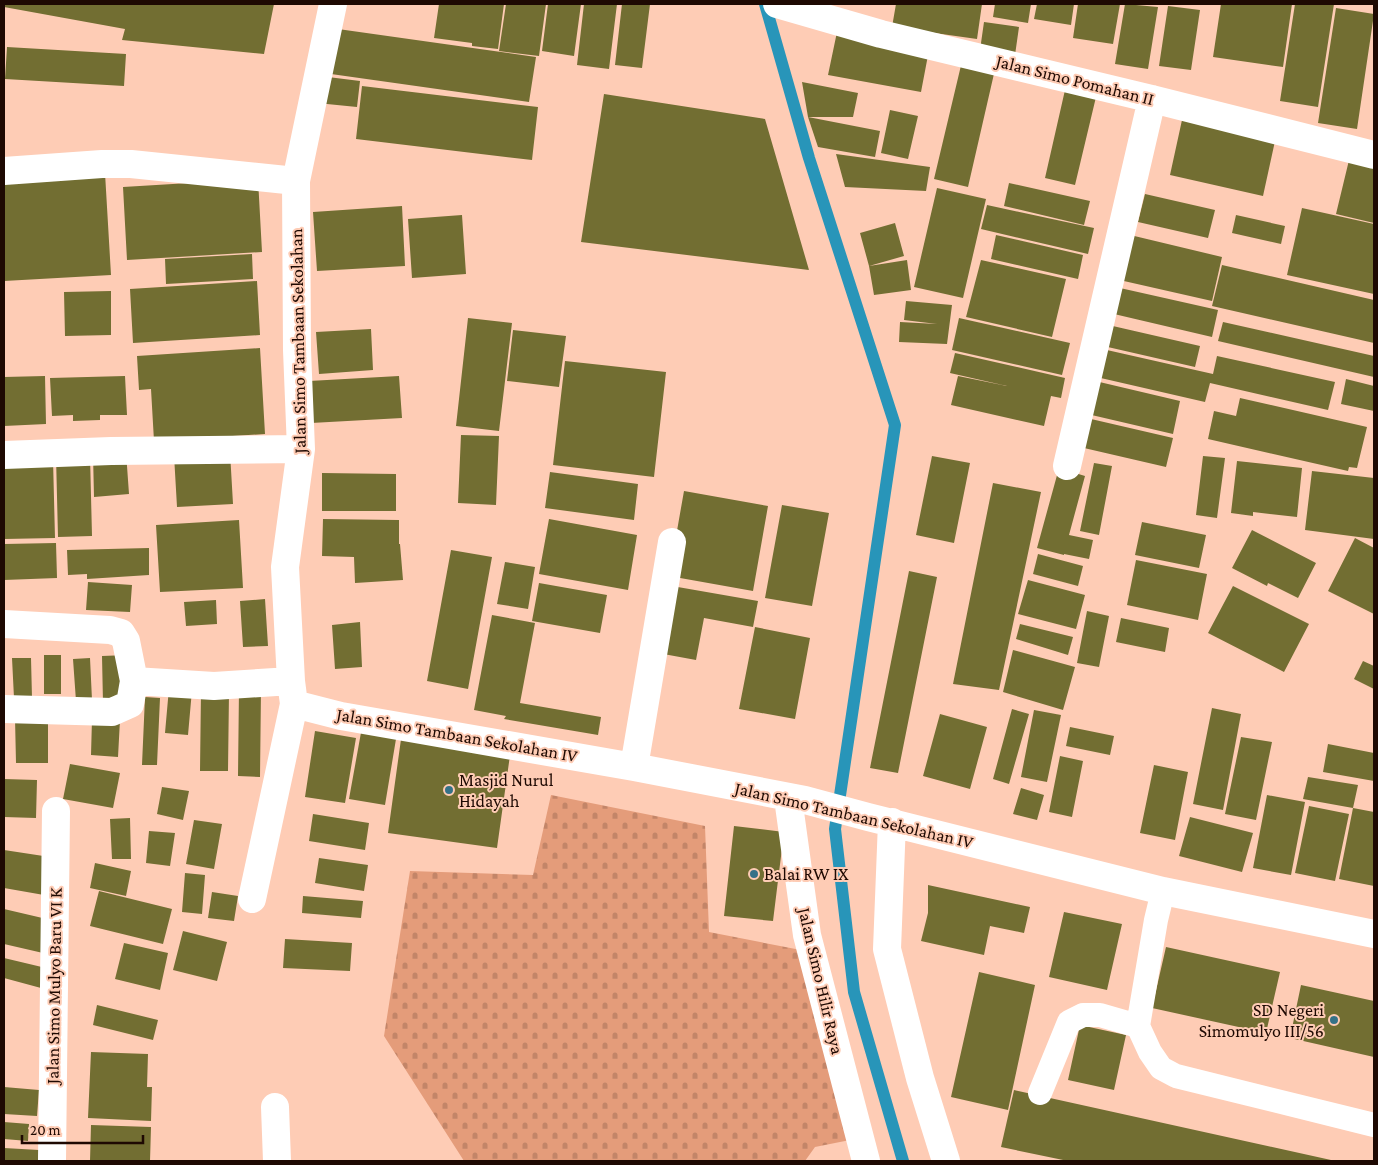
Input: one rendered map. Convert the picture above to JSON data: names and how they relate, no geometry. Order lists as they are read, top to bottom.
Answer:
{
  "streets": {
    "street": [
      "Jalan Simo Pomahan II",
      "Jalan Simo Tambaan Sekolahan",
      "Jalan Simo Tambaan Sekolahan IV",
      "Jalan Simo Hilir Raya",
      "Jalan Simo Mulyo Baru VI K"
    ]
  },
  "crossings": [
    ["Jalan Simo Tambaan Sekolahan", "Jalan Simo Tambaan Sekolahan IV"],
    ["Jalan Simo Tambaan Sekolahan IV", "Jalan Simo Hilir Raya"]
  ],
  "places": ["Masjid Nurul Hidayah", "Balai RW IX", "SD Negeri Simomulyo III/56"],
  "scale_bar": "20 m"
}
